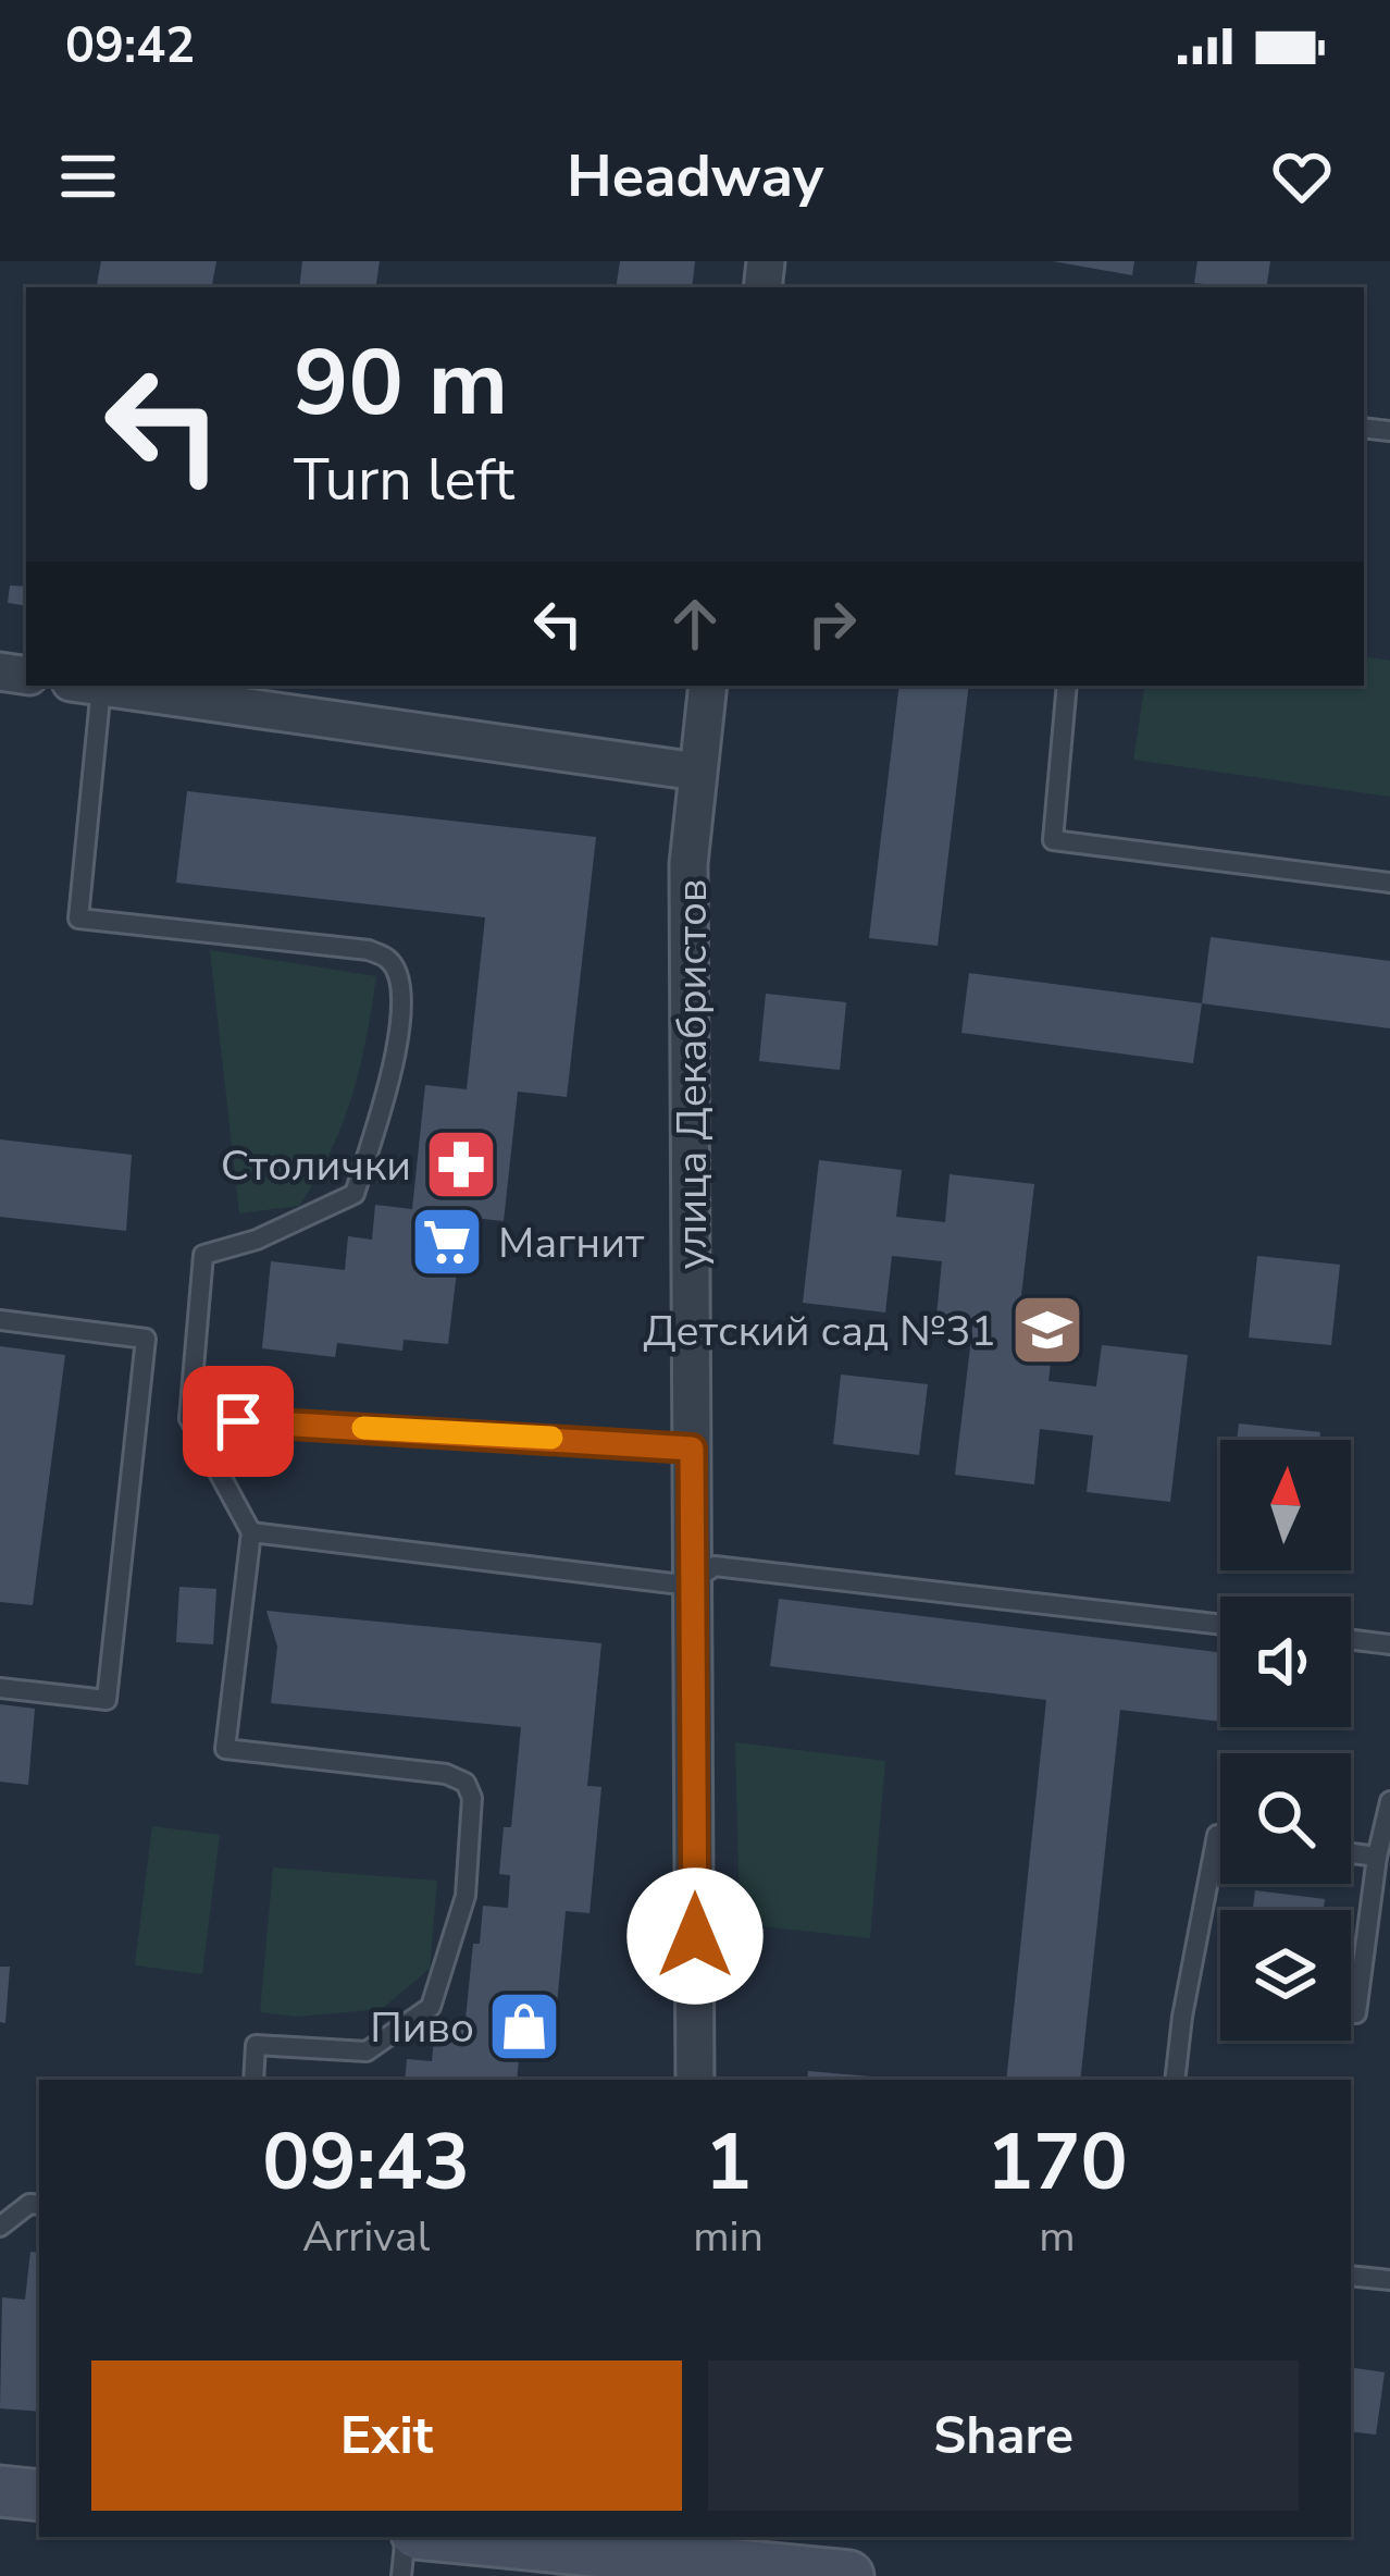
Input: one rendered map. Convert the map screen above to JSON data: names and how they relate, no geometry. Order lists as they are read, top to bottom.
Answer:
{
  "streets": {
    "street": ["улица Декабристов"]
  },
  "places": {
    "pharmacy": ["Столички"],
    "supermarket": ["Магнит"],
    "school or university": ["Детский сад №31"],
    "shop": ["Пиво"]
  },
  "north": "top",
  "page": {
    "status": "09:42",
    "header": "Headway",
    "turn": ["90 m", "Turn left"],
    "eta": [
      "09:43",
      "Arrival",
      "1",
      "min",
      "170",
      "m"
    ],
    "buttons": ["Exit", "Share"]
  }
}
